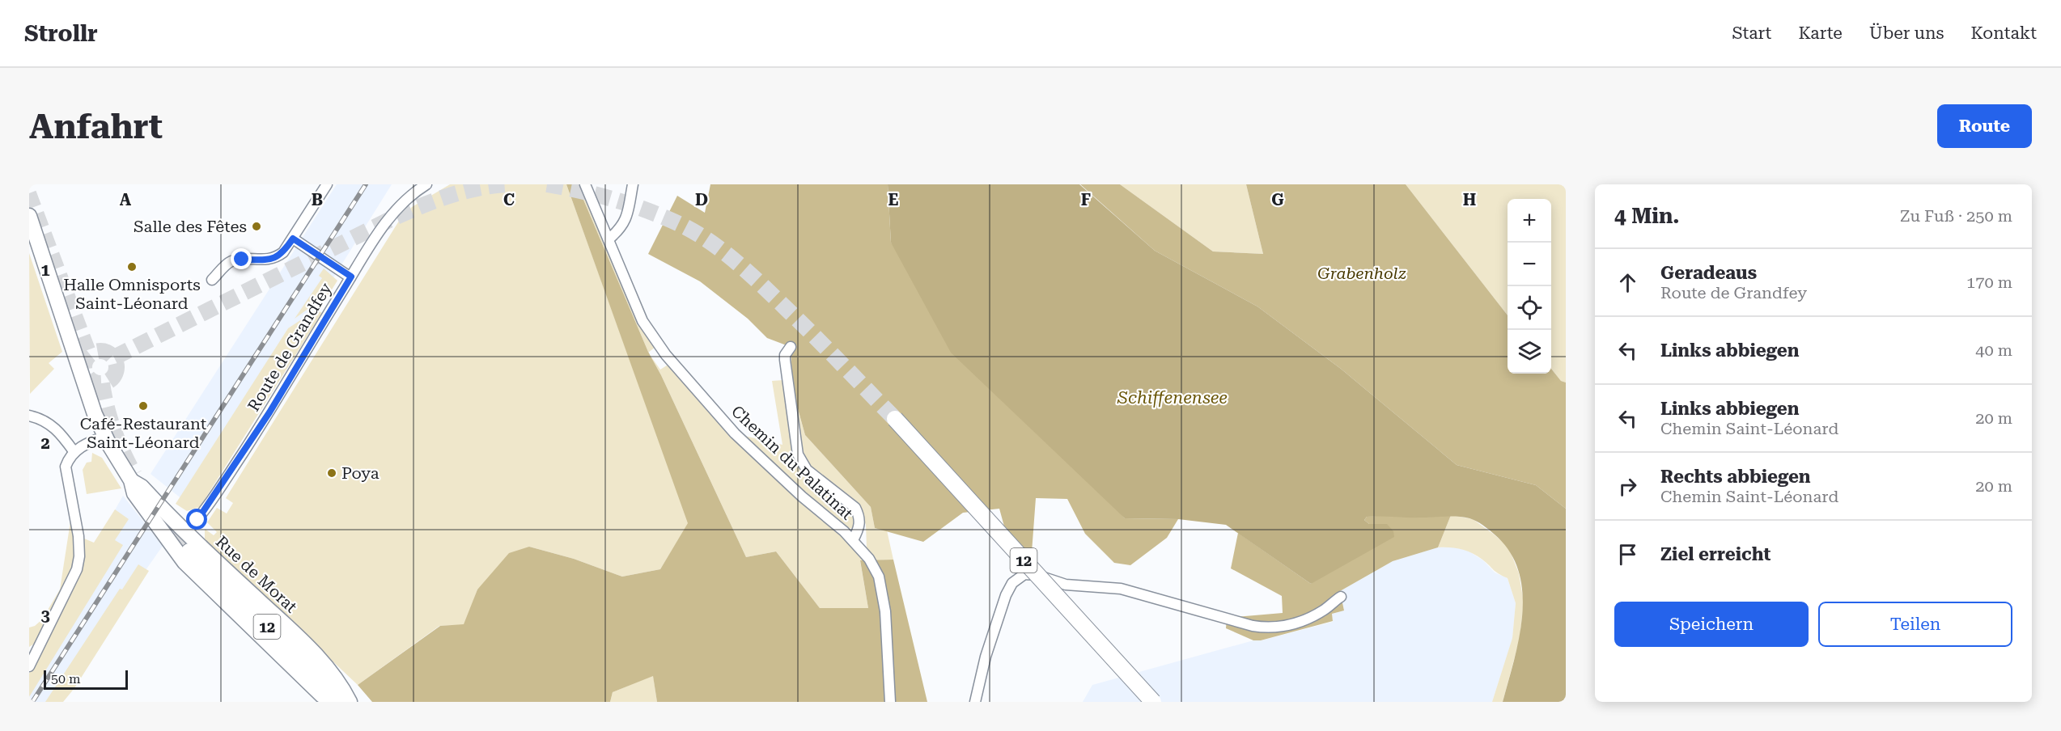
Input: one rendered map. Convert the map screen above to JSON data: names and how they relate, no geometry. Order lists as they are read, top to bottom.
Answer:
{
  "streets": {
    "main road": ["12", "Rue de Morat"],
    "street": ["Route de Grandfey", "Chemin du Palatinat"]
  },
  "crossings": [
    ["Route de Grandfey", "Rue de Morat"]
  ],
  "water": ["Schiffenensee"],
  "parks": ["Grabenholz"],
  "places": [
    "Salle des Fêtes",
    "Halle Omnisports Saint-Léonard",
    "Café-Restaurant Saint-Léonard",
    "Poya"
  ],
  "scale_bar": "50 m",
  "page": {
    "header": "Strollr",
    "nav": [
      "Start",
      "Karte",
      "Über uns",
      "Kontakt"
    ],
    "buttons": [
      "Route",
      ["Speichern", "Teilen"]
    ],
    "title": "Anfahrt",
    "heading": ["4 Min.", "Zu Fuß · 250 m"],
    "map_buttons": ["+", "−"],
    "list": [
      ["Geradeaus", "Route de Grandfey", "170 m"],
      ["Links abbiegen", "40 m"],
      ["Links abbiegen", "Chemin Saint-Léonard", "20 m"],
      ["Rechts abbiegen", "Chemin Saint-Léonard", "20 m"],
      "Ziel erreicht"
    ],
    "scale": "50 m"
  },
  "grid": {
    "columns": [
      "A",
      "B",
      "C",
      "D",
      "E",
      "F",
      "G",
      "H"
    ],
    "rows": ["1", "2", "3"]
  }
}
